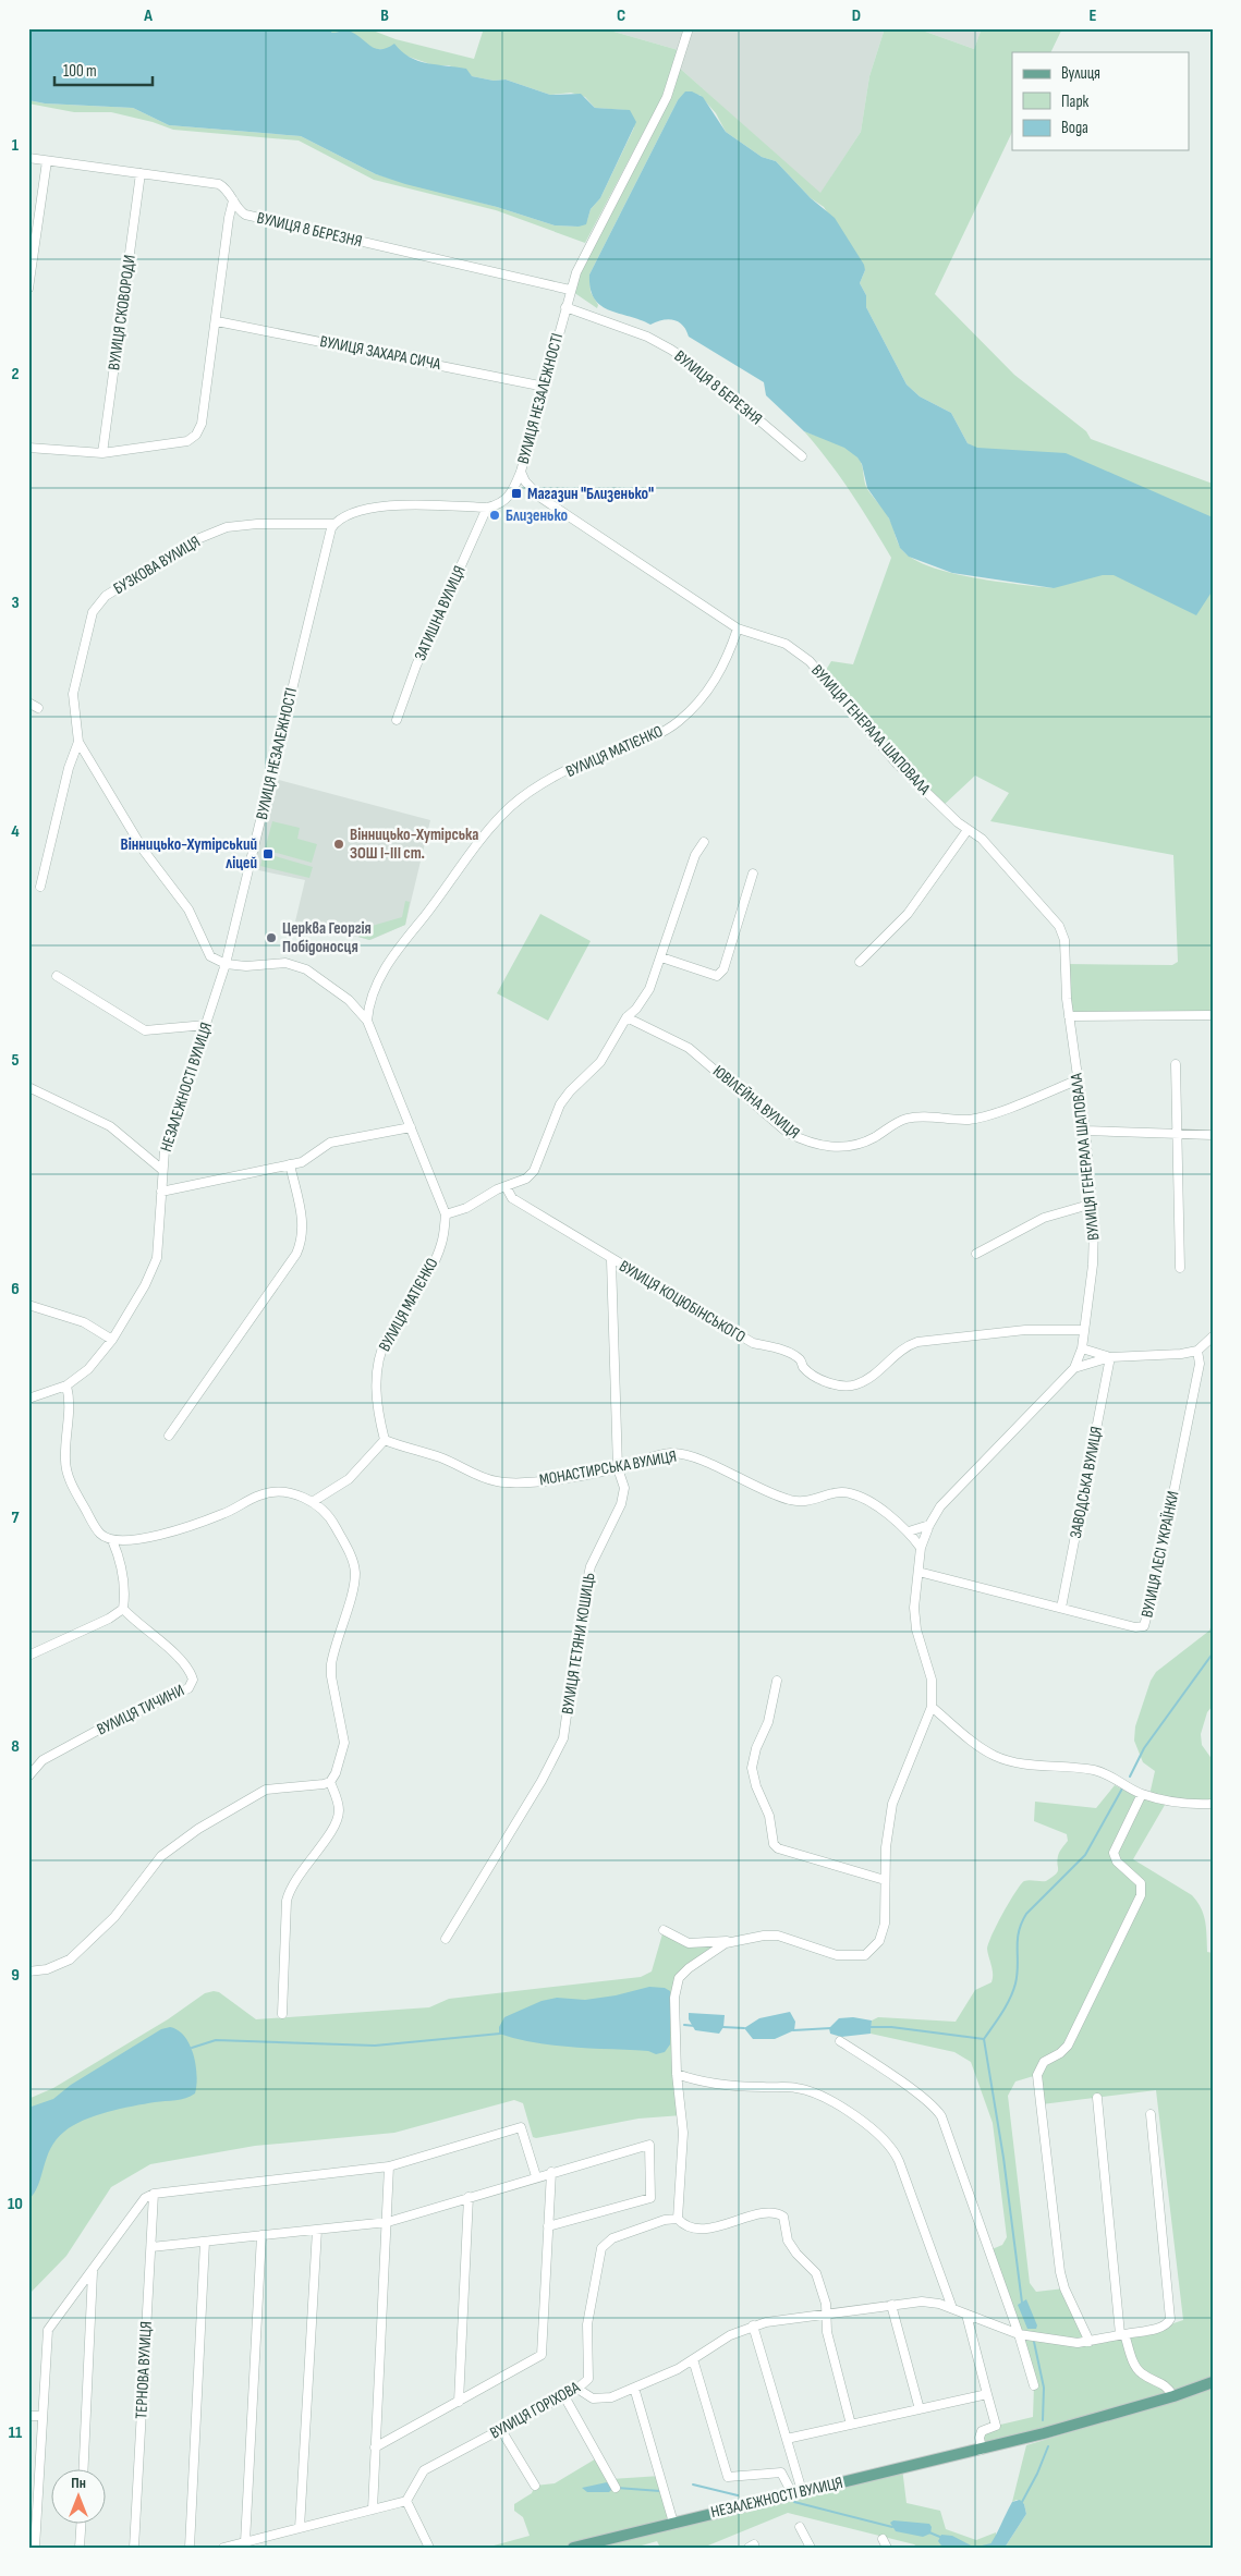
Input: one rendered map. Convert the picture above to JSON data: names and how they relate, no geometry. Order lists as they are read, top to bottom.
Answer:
{
  "streets": {
    "street": [
      "ВУЛИЦЯ 8 БЕРЕЗНЯ",
      "ВУЛИЦЯ СКОВОРОДИ",
      "ВУЛИЦЯ ЗАХАРА СИЧА",
      "ВУЛИЦЯ НЕЗАЛЕЖНОСТІ",
      "БУЗКОВА ВУЛИЦЯ",
      "ЗАТИШНА ВУЛИЦЯ",
      "ВУЛИЦЯ ГЕНЕРАЛА ШАПОВАЛА",
      "ВУЛИЦЯ МАТІЄНКО",
      "НЕЗАЛЕЖНОСТІ ВУЛИЦЯ",
      "ЮВІЛЕЙНА ВУЛИЦЯ",
      "ВУЛИЦЯ КОЦЮБІНСЬКОГО",
      "МОНАСТИРСЬКА ВУЛИЦЯ",
      "ЗАВОДСЬКА ВУЛИЦЯ",
      "ВУЛИЦЯ ЛЕСІ УКРАЇНКИ",
      "ВУЛИЦЯ ТЕТЯНИ КОШИЦЬ",
      "ВУЛИЦЯ ТИЧИНИ",
      "ТЕРНОВА ВУЛИЦЯ",
      "ВУЛИЦЯ ГОРІХОВА"
    ]
  },
  "crossings": [
    ["ВУЛИЦЯ 8 БЕРЕЗНЯ", "ВУЛИЦЯ СКОВОРОДИ"],
    ["ВУЛИЦЯ 8 БЕРЕЗНЯ", "ВУЛИЦЯ НЕЗАЛЕЖНОСТІ"],
    ["ВУЛИЦЯ ЗАХАРА СИЧА", "ВУЛИЦЯ НЕЗАЛЕЖНОСТІ"],
    ["ВУЛИЦЯ НЕЗАЛЕЖНОСТІ", "БУЗКОВА ВУЛИЦЯ"],
    ["ВУЛИЦЯ НЕЗАЛЕЖНОСТІ", "ЗАТИШНА ВУЛИЦЯ"],
    ["ВУЛИЦЯ НЕЗАЛЕЖНОСТІ", "ВУЛИЦЯ ГЕНЕРАЛА ШАПОВАЛА"],
    ["ВУЛИЦЯ НЕЗАЛЕЖНОСТІ", "НЕЗАЛЕЖНОСТІ ВУЛИЦЯ"],
    ["БУЗКОВА ВУЛИЦЯ", "НЕЗАЛЕЖНОСТІ ВУЛИЦЯ"],
    ["ВУЛИЦЯ ГЕНЕРАЛА ШАПОВАЛА", "ВУЛИЦЯ МАТІЄНКО"],
    ["ВУЛИЦЯ ГЕНЕРАЛА ШАПОВАЛА", "ЮВІЛЕЙНА ВУЛИЦЯ"],
    ["ВУЛИЦЯ ГЕНЕРАЛА ШАПОВАЛА", "ВУЛИЦЯ КОЦЮБІНСЬКОГО"],
    ["ВУЛИЦЯ ГЕНЕРАЛА ШАПОВАЛА", "МОНАСТИРСЬКА ВУЛИЦЯ"],
    ["ВУЛИЦЯ ГЕНЕРАЛА ШАПОВАЛА", "ВУЛИЦЯ ЛЕСІ УКРАЇНКИ"],
    ["ВУЛИЦЯ ГЕНЕРАЛА ШАПОВАЛА", "ВУЛИЦЯ ГОРІХОВА"],
    ["ВУЛИЦЯ МАТІЄНКО", "МОНАСТИРСЬКА ВУЛИЦЯ"],
    ["ВУЛИЦЯ КОЦЮБІНСЬКОГО", "ВУЛИЦЯ ТЕТЯНИ КОШИЦЬ"],
    ["МОНАСТИРСЬКА ВУЛИЦЯ", "ВУЛИЦЯ ТЕТЯНИ КОШИЦЬ"],
    ["ЗАВОДСЬКА ВУЛИЦЯ", "ВУЛИЦЯ ЛЕСІ УКРАЇНКИ"]
  ],
  "places": {
    "transit": ["Магазин \"Близенько\"", "Вінницько-Хутірський ліцей"],
    "other": ["Близенько", "Вінницько-Хутірська ЗОШ І-ІІІ ст.", "Церква Георгія Побідоносця"]
  },
  "legend": ["Вулиця", "Парк", "Вода"],
  "scale_bar": "100 m",
  "north": "top",
  "grid": {
    "columns": [
      "A",
      "B",
      "C",
      "D",
      "E"
    ],
    "rows": [
      "1",
      "2",
      "3",
      "4",
      "5",
      "6",
      "7",
      "8",
      "9",
      "10",
      "11"
    ]
  }
}
